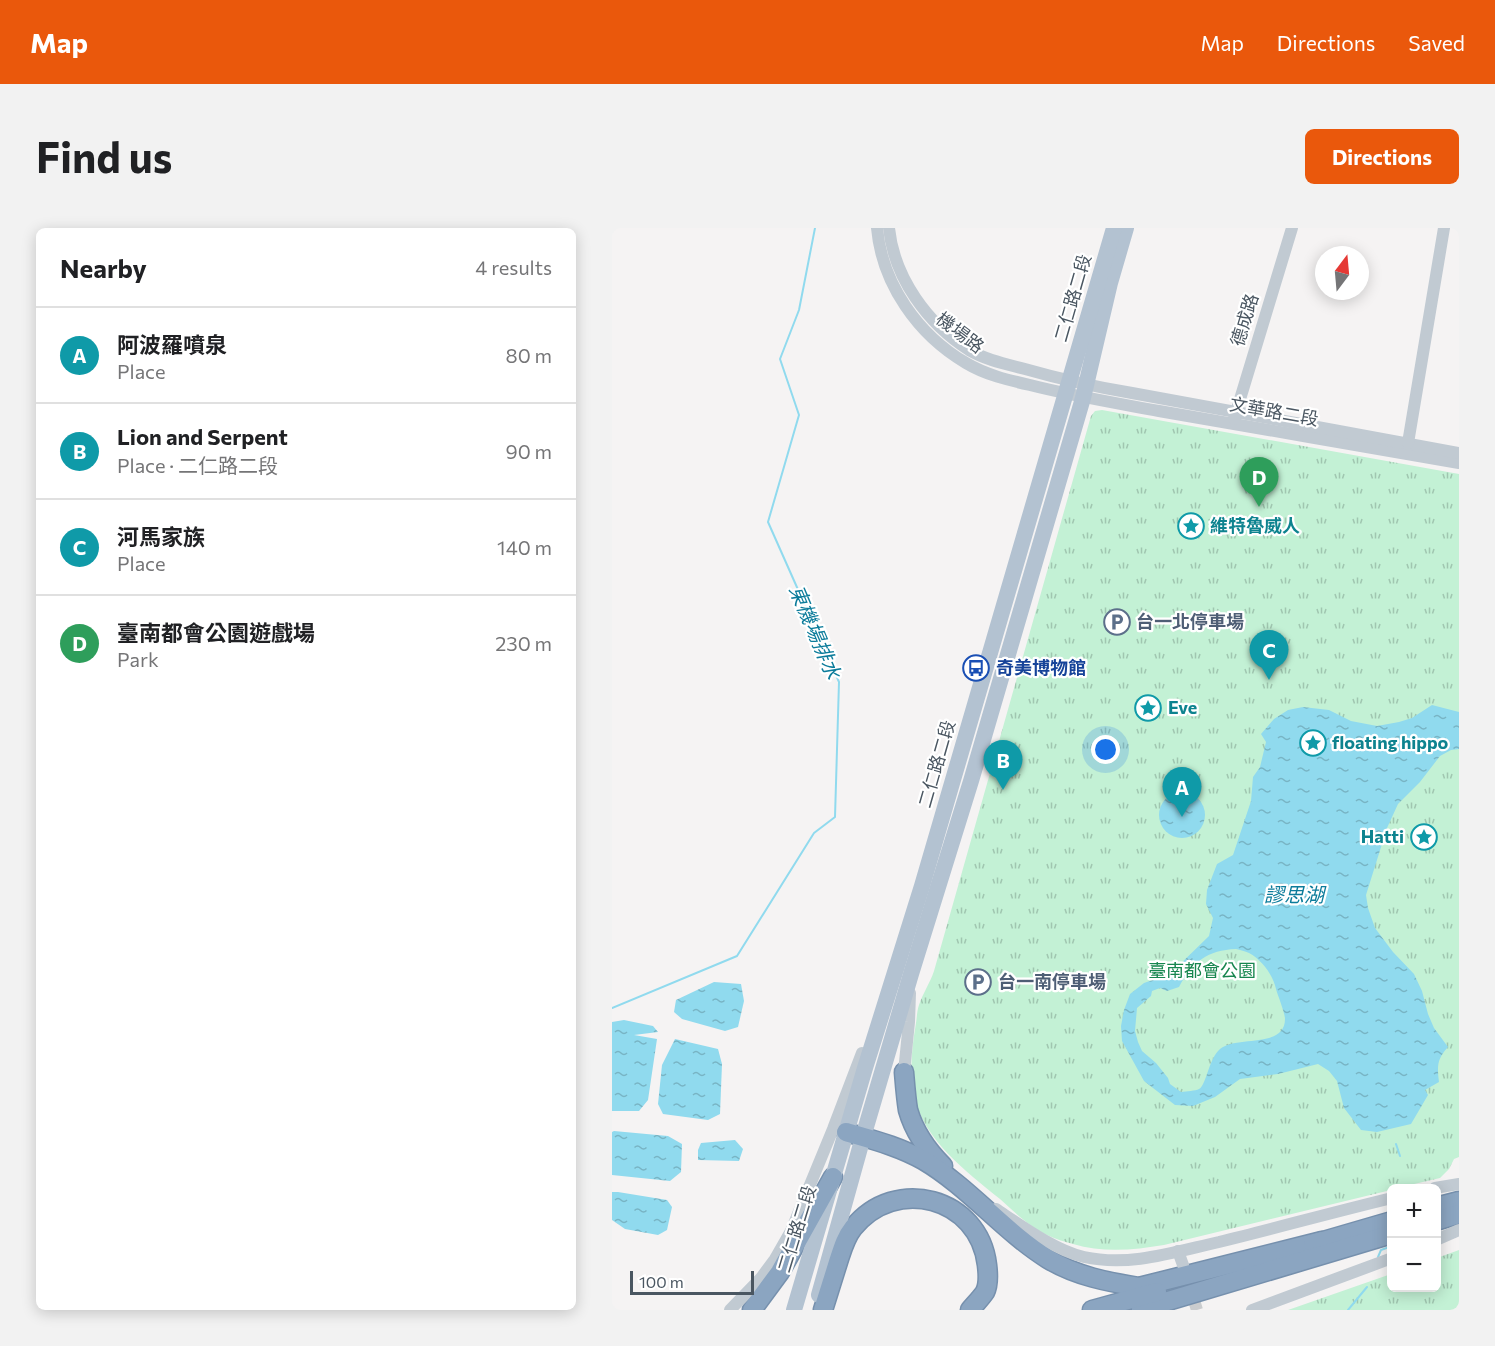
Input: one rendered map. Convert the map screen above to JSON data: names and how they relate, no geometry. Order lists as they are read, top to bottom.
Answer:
{
  "streets": {
    "main road": ["二仁路二段"],
    "street": ["德成路", "機場路", "文華路二段"]
  },
  "crossings": [
    ["二仁路二段", "機場路"],
    ["二仁路二段", "文華路二段"],
    ["德成路", "文華路二段"],
    ["機場路", "文華路二段"]
  ],
  "water": ["東機場排水", "謬思湖"],
  "parks": ["臺南都會公園"],
  "places": {
    "place": [
      "維特魯威人",
      "Eve",
      "floating hippo",
      "Hatti"
    ],
    "parking": ["台一北停車場", "台一南停車場"],
    "bus stop": ["奇美博物館"]
  },
  "scale_bar": "100 m",
  "north": "top",
  "page": {
    "header": "Map",
    "nav": ["Map", "Directions", "Saved"],
    "buttons": "Directions",
    "title": "Find us",
    "heading": ["Nearby", "4 results"],
    "list": [
      {
        "mark": "A",
        "name": "阿波羅噴泉",
        "note": "Place",
        "value": "80 m"
      },
      {
        "mark": "B",
        "name": "Lion and Serpent",
        "note": "Place · 二仁路二段",
        "value": "90 m"
      },
      {
        "mark": "C",
        "name": "河馬家族",
        "note": "Place",
        "value": "140 m"
      },
      {
        "mark": "D",
        "name": "臺南都會公園遊戲場",
        "note": "Park",
        "value": "230 m"
      }
    ],
    "pins": [
      "D",
      "C",
      "B",
      "A"
    ],
    "map_buttons": ["+", "−"],
    "scale": "100 m"
  }
}
